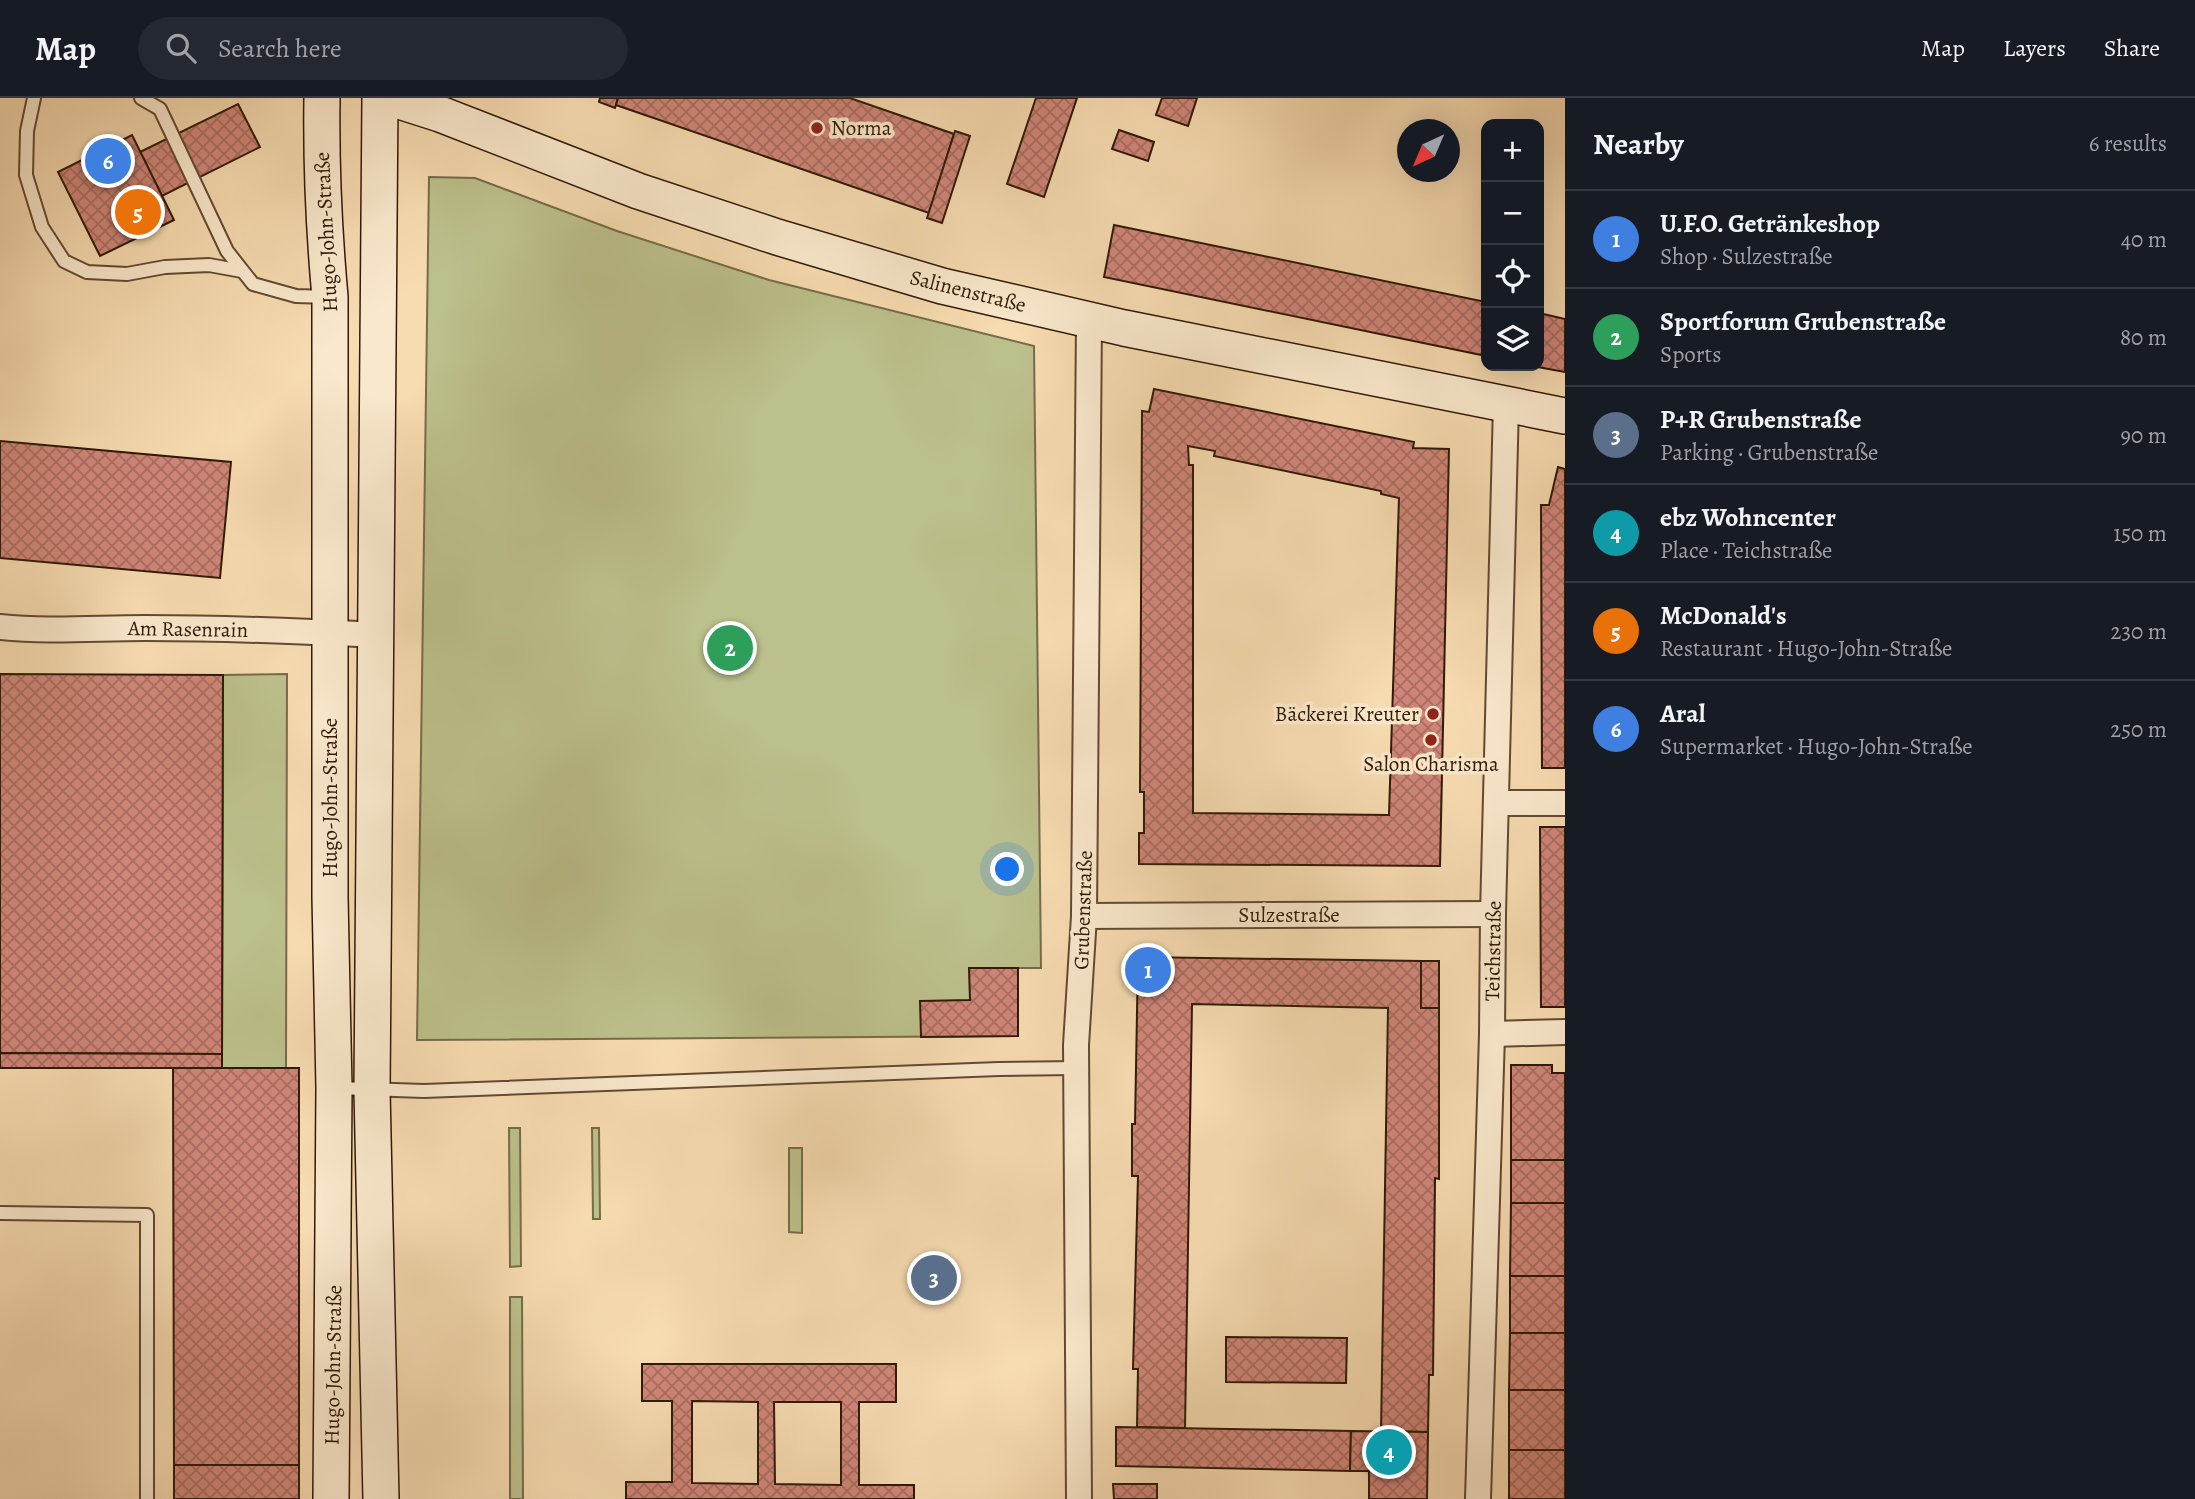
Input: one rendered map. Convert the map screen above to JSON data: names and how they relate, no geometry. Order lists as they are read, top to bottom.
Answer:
{
  "streets": {
    "main road": ["Hugo-John-Straße", "Salinenstraße"],
    "street": [
      "Am Rasenrain",
      "Grubenstraße",
      "Sulzestraße",
      "Teichstraße"
    ]
  },
  "crossings": [
    ["Hugo-John-Straße", "Am Rasenrain"],
    ["Salinenstraße", "Grubenstraße"],
    ["Salinenstraße", "Teichstraße"],
    ["Grubenstraße", "Sulzestraße"],
    ["Sulzestraße", "Teichstraße"]
  ],
  "places": ["Norma", "Bäckerei Kreuter", "Salon Charisma"],
  "north": "bottom left",
  "page": {
    "header": "Map",
    "search": "Search here",
    "nav": ["Map", "Layers", "Share"],
    "heading": ["Nearby", "6 results"],
    "map_buttons": ["+", "−"],
    "pins": [
      "6",
      "5",
      "2",
      "1",
      "3",
      "4"
    ],
    "list": [
      {
        "mark": "1",
        "name": "U.F.O. Getränkeshop",
        "note": "Shop · Sulzestraße",
        "value": "40 m"
      },
      {
        "mark": "2",
        "name": "Sportforum Grubenstraße",
        "note": "Sports",
        "value": "80 m"
      },
      {
        "mark": "3",
        "name": "P+R Grubenstraße",
        "note": "Parking · Grubenstraße",
        "value": "90 m"
      },
      {
        "mark": "4",
        "name": "ebz Wohncenter",
        "note": "Place · Teichstraße",
        "value": "150 m"
      },
      {
        "mark": "5",
        "name": "McDonald's",
        "note": "Restaurant · Hugo-John-Straße",
        "value": "230 m"
      },
      {
        "mark": "6",
        "name": "Aral",
        "note": "Supermarket · Hugo-John-Straße",
        "value": "250 m"
      }
    ]
  }
}
